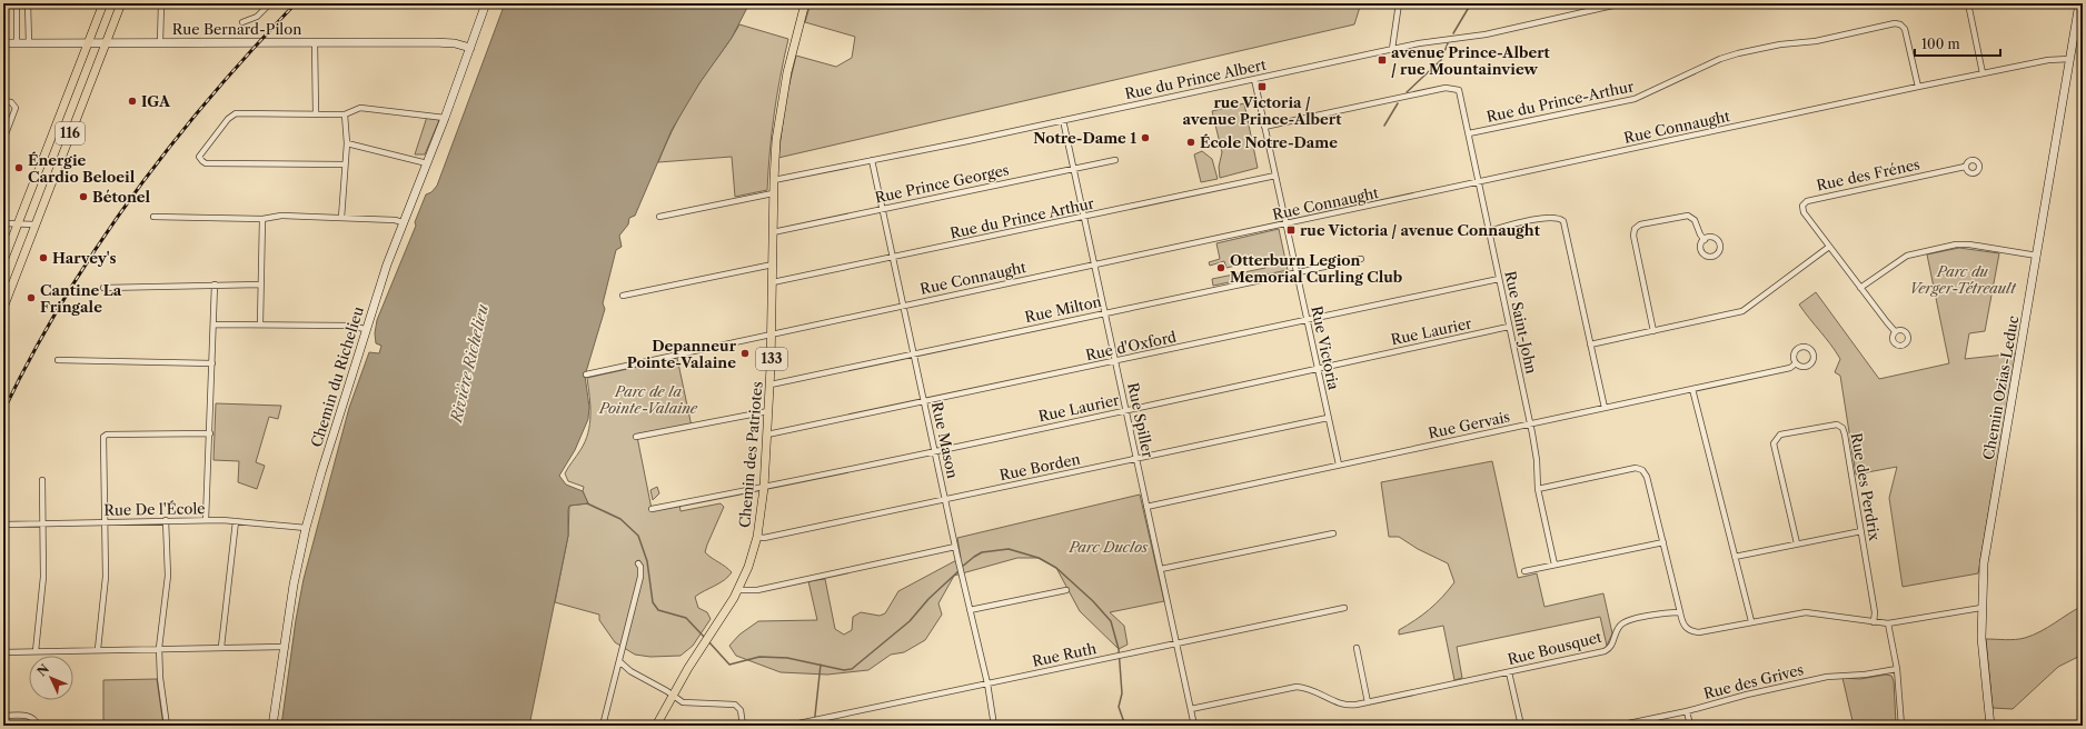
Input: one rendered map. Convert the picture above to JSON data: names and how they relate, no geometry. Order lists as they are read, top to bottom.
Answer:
{
  "streets": {
    "main road": ["116", "133", "Chemin des Patriotes"],
    "street": [
      "Rue Bernard-Pilon",
      "Rue du Prince Albert",
      "Rue du Prince-Arthur",
      "Rue Connaught",
      "Rue des Frénes",
      "Rue Prince Georges",
      "Rue du Prince Arthur",
      "Rue Milton",
      "Rue Saint-John",
      "Rue Laurier",
      "Rue d'Oxford",
      "Rue Victoria",
      "Chemin du Richelieu",
      "Chemin Ozias-Leduc",
      "Rue Spiller",
      "Rue Gervais",
      "Rue Mason",
      "Rue Borden",
      "Rue des Perdrix",
      "Rue De l'École",
      "Rue Bousquet",
      "Rue Ruth",
      "Rue des Grives"
    ]
  },
  "crossings": [
    ["Rue Bernard-Pilon", "116"],
    ["Rue Bernard-Pilon", "Chemin du Richelieu"],
    ["Rue du Prince Albert", "Rue Victoria"],
    ["Rue du Prince Albert", "Rue Spiller"],
    ["Rue du Prince Albert", "Rue Mason"],
    ["Rue du Prince Albert", "Chemin des Patriotes"],
    ["Rue du Prince-Arthur", "Rue Connaught"],
    ["Rue du Prince-Arthur", "Rue Saint-John"],
    ["Rue Connaught", "Rue Saint-John"],
    ["Rue Connaught", "Rue Victoria"],
    ["Rue Connaught", "Chemin Ozias-Leduc"],
    ["Rue Connaught", "Rue Spiller"],
    ["Rue Connaught", "Rue Mason"],
    ["Rue Connaught", "Chemin des Patriotes"],
    ["Rue Prince Georges", "Rue Spiller"],
    ["Rue Prince Georges", "Rue Mason"],
    ["Rue Prince Georges", "Chemin des Patriotes"],
    ["Rue du Prince Arthur", "Rue Victoria"],
    ["Rue du Prince Arthur", "Rue Spiller"],
    ["Rue du Prince Arthur", "Rue Mason"],
    ["Rue du Prince Arthur", "Chemin des Patriotes"],
    ["Rue Milton", "Rue Victoria"],
    ["Rue Milton", "Rue Spiller"],
    ["Rue Milton", "Rue Mason"],
    ["Rue Milton", "Chemin des Patriotes"],
    ["Rue Saint-John", "Rue Laurier"],
    ["Rue Saint-John", "Rue d'Oxford"],
    ["Rue Saint-John", "Rue Victoria"],
    ["Rue Saint-John", "Rue Gervais"],
    ["Rue Laurier", "Rue Victoria"],
    ["Rue Laurier", "Rue Spiller"],
    ["Rue Laurier", "Rue Mason"],
    ["Rue Laurier", "Chemin des Patriotes"],
    ["Rue d'Oxford", "Rue Victoria"],
    ["Rue d'Oxford", "Rue Spiller"],
    ["Rue d'Oxford", "Rue Mason"],
    ["Rue d'Oxford", "Chemin des Patriotes"],
    ["Rue Victoria", "Rue Gervais"],
    ["Rue Victoria", "Rue Borden"],
    ["Chemin du Richelieu", "Rue De l'École"],
    ["Rue Spiller", "Rue Gervais"],
    ["Rue Spiller", "Rue Borden"],
    ["Rue Spiller", "Rue Bousquet"],
    ["Rue Spiller", "Rue Ruth"],
    ["Rue Mason", "Rue Borden"],
    ["Rue Mason", "Rue Ruth"],
    ["Chemin des Patriotes", "Rue Borden"]
  ],
  "water": ["Rivière Richelieu"],
  "parks": ["Parc du Verger-Tétreault", "Parc de la Pointe-Valaine", "Parc Duclos"],
  "places": {
    "transit": ["avenue Prince-Albert / rue Mountainview", "rue Victoria / avenue Prince-Albert", "rue Victoria / avenue Connaught"],
    "other": [
      "IGA",
      "Notre-Dame 1",
      "École Notre-Dame",
      "Énergie Cardio Beloeil",
      "Bétonel",
      "Harvey's",
      "Otterburn Legion Memorial Curling Club",
      "Cantine La Fringale",
      "Depanneur Pointe-Valaine"
    ]
  },
  "scale_bar": "100 m",
  "north": "top left"
}
